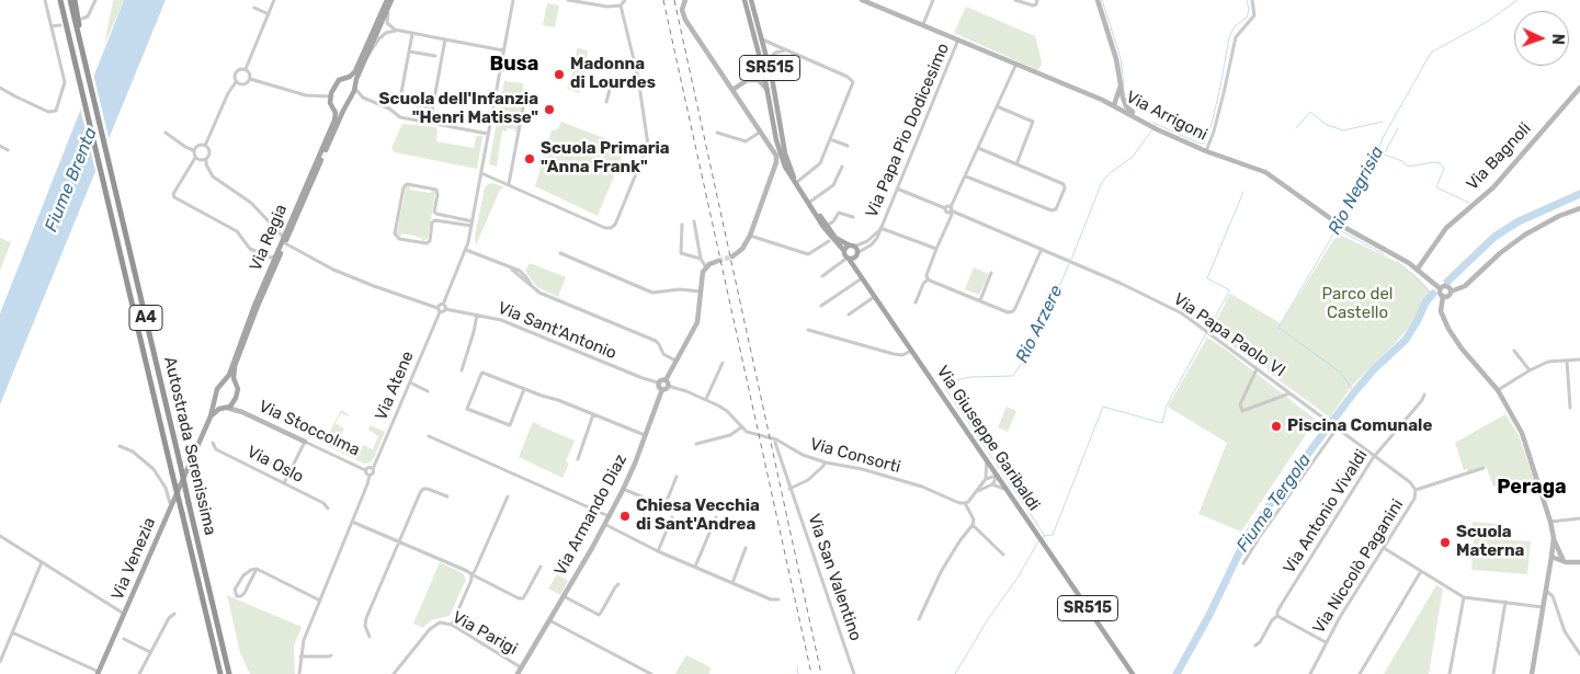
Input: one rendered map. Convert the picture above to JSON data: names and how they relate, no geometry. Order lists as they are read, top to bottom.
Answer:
{
  "streets": {
    "highway": ["A4", "Autostrada Serenissima"],
    "main road": [
      "SR515",
      "Via Regia",
      "Via Giuseppe Garibaldi",
      "Via Venezia"
    ],
    "street": [
      "Via Arrigoni",
      "Via Papa Pio Dodicesimo",
      "Via Bagnoli",
      "Via Sant'Antonio",
      "Via Papa Paolo VI",
      "Via Atene",
      "Via Stoccolma",
      "Via Consorti",
      "Via Oslo",
      "Via Antonio Vivaldi",
      "Via Armando Diaz",
      "Via Niccolò Paganini",
      "Via San Valentino",
      "Via Parigi"
    ]
  },
  "crossings": [
    ["SR515", "Via Giuseppe Garibaldi"],
    ["Via Arrigoni", "Via Papa Pio Dodicesimo"],
    ["Via Arrigoni", "Via Bagnoli"],
    ["Via Papa Pio Dodicesimo", "Via Giuseppe Garibaldi"],
    ["Via Regia", "Via Stoccolma"],
    ["Via Regia", "Via Venezia"],
    ["Via Papa Paolo VI", "Via Antonio Vivaldi"],
    ["Via Papa Paolo VI", "Via Niccolò Paganini"],
    ["Via Atene", "Via Stoccolma"],
    ["Via Armando Diaz", "Via Parigi"]
  ],
  "districts": ["Busa", "Peraga"],
  "water": [
    "Fiume Brenta",
    "Rio Negrisia",
    "Rio Arzere",
    "Fiume Tergola"
  ],
  "parks": ["Parco del Castello"],
  "places": [
    "Madonna di Lourdes",
    "Scuola dell'Infanzia \"Henri Matisse\"",
    "Scuola Primaria \"Anna Frank\"",
    "Piscina Comunale",
    "Chiesa Vecchia di Sant'Andrea",
    "Scuola Materna"
  ],
  "north": "right"
}
